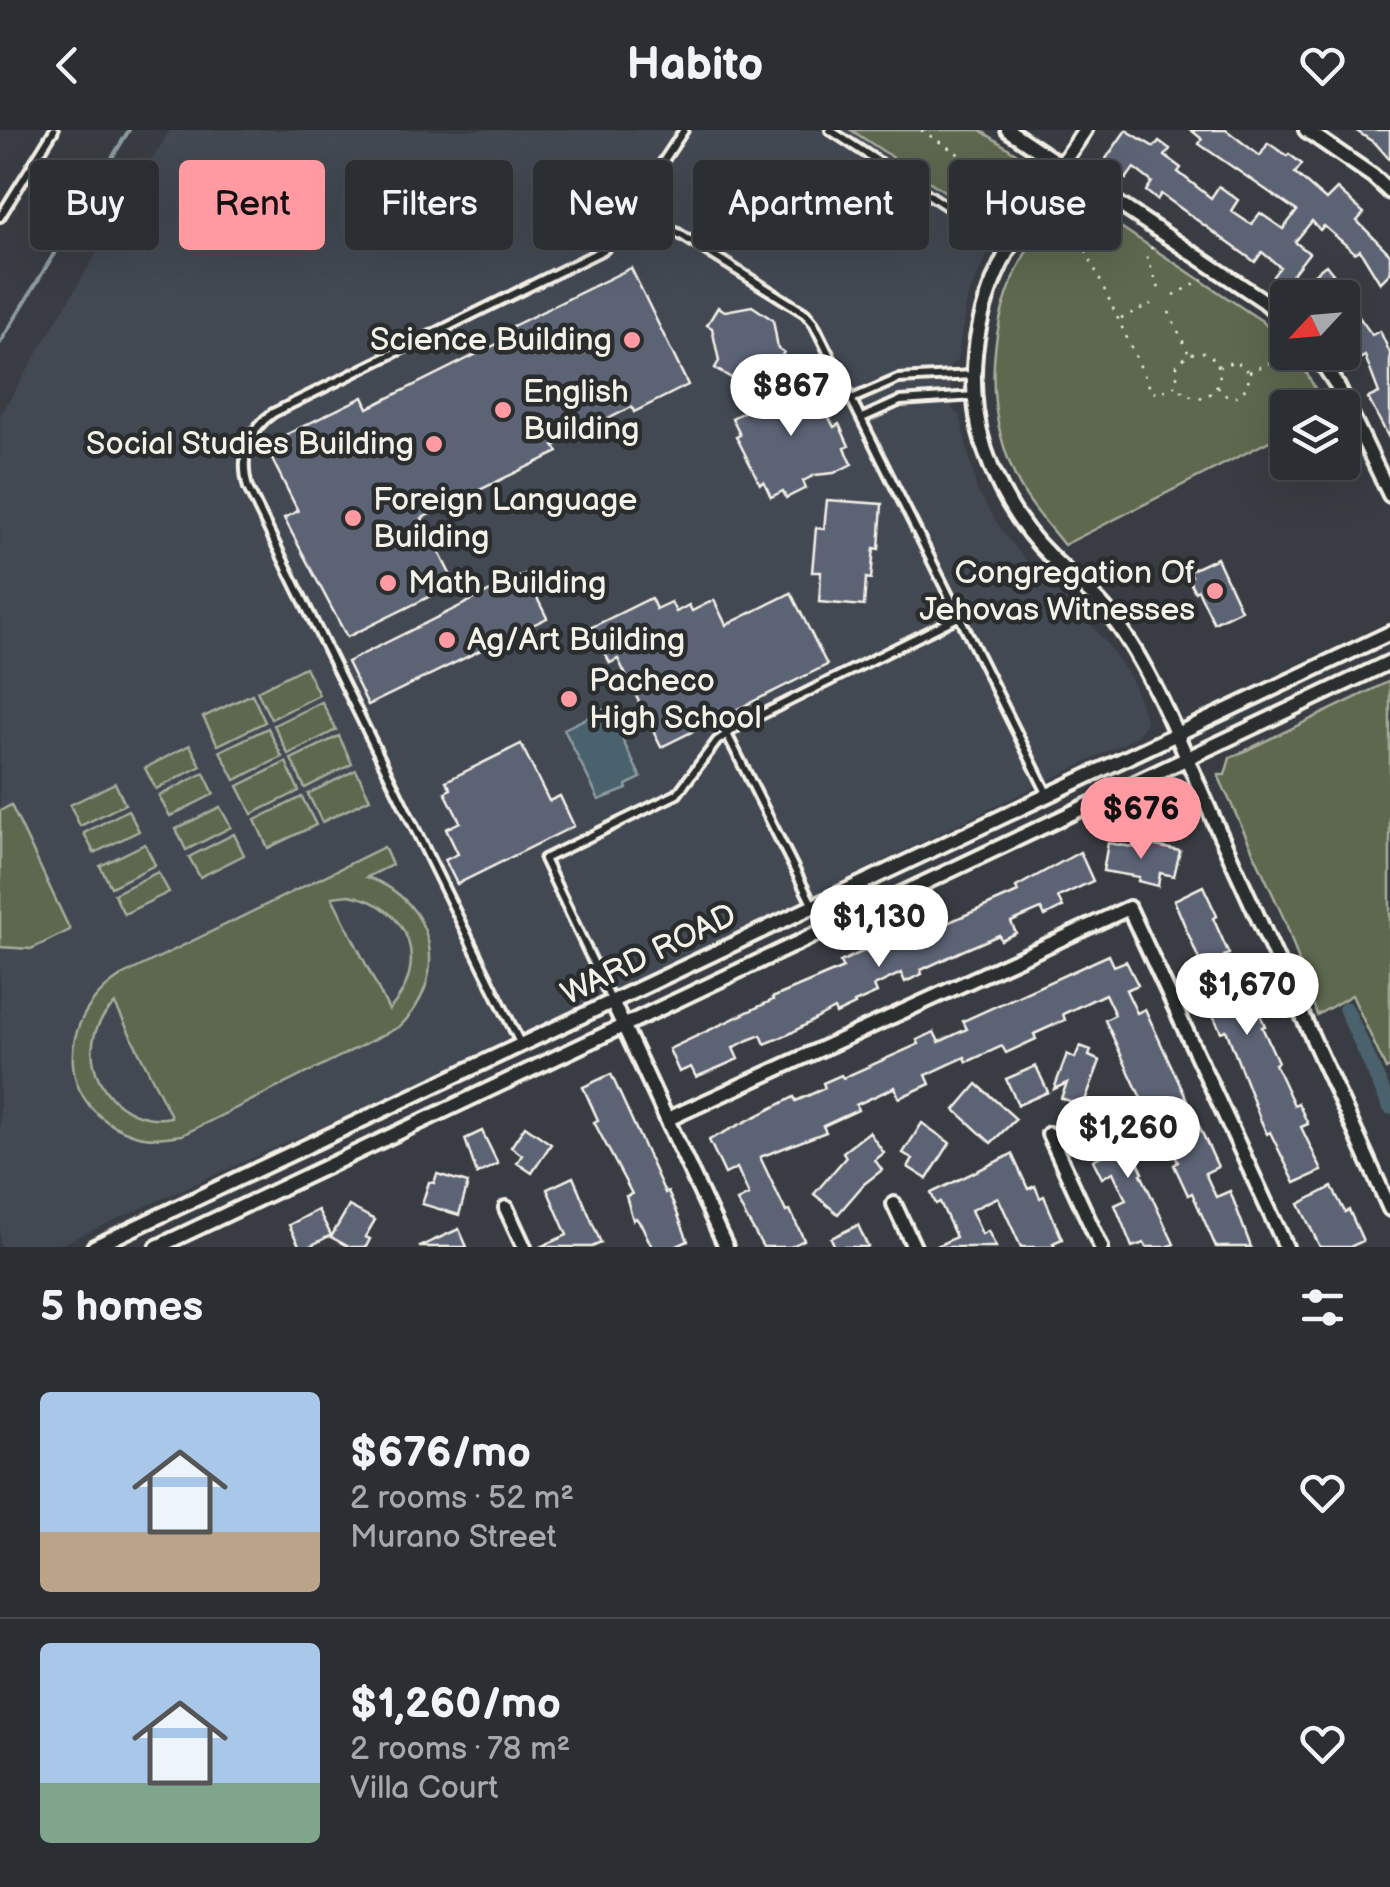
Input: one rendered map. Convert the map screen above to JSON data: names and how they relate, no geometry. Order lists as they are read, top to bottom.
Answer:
{
  "streets": {
    "street": ["WARD ROAD"]
  },
  "places": [
    "Science Building",
    "English Building",
    "Social Studies Building",
    "Foreign Language Building",
    "Math Building",
    "Congregation Of Jehovas Witnesses",
    "Ag/Art Building",
    "Pacheco High School"
  ],
  "north": "bottom left",
  "page": {
    "header": "Habito",
    "chip": [
      "Buy",
      "Rent",
      "Filters",
      "New",
      "Apartment",
      "House"
    ],
    "price": [
      "$867",
      "$676",
      "$1,130",
      "$1,670",
      "$1,260"
    ],
    "heading": "5 homes",
    "list": [
      {
        "name": "$676/mo",
        "note": "2 rooms · 52 m² · Murano Street"
      },
      {
        "name": "$1,260/mo",
        "note": "2 rooms · 78 m² · Villa Court"
      }
    ]
  }
}
